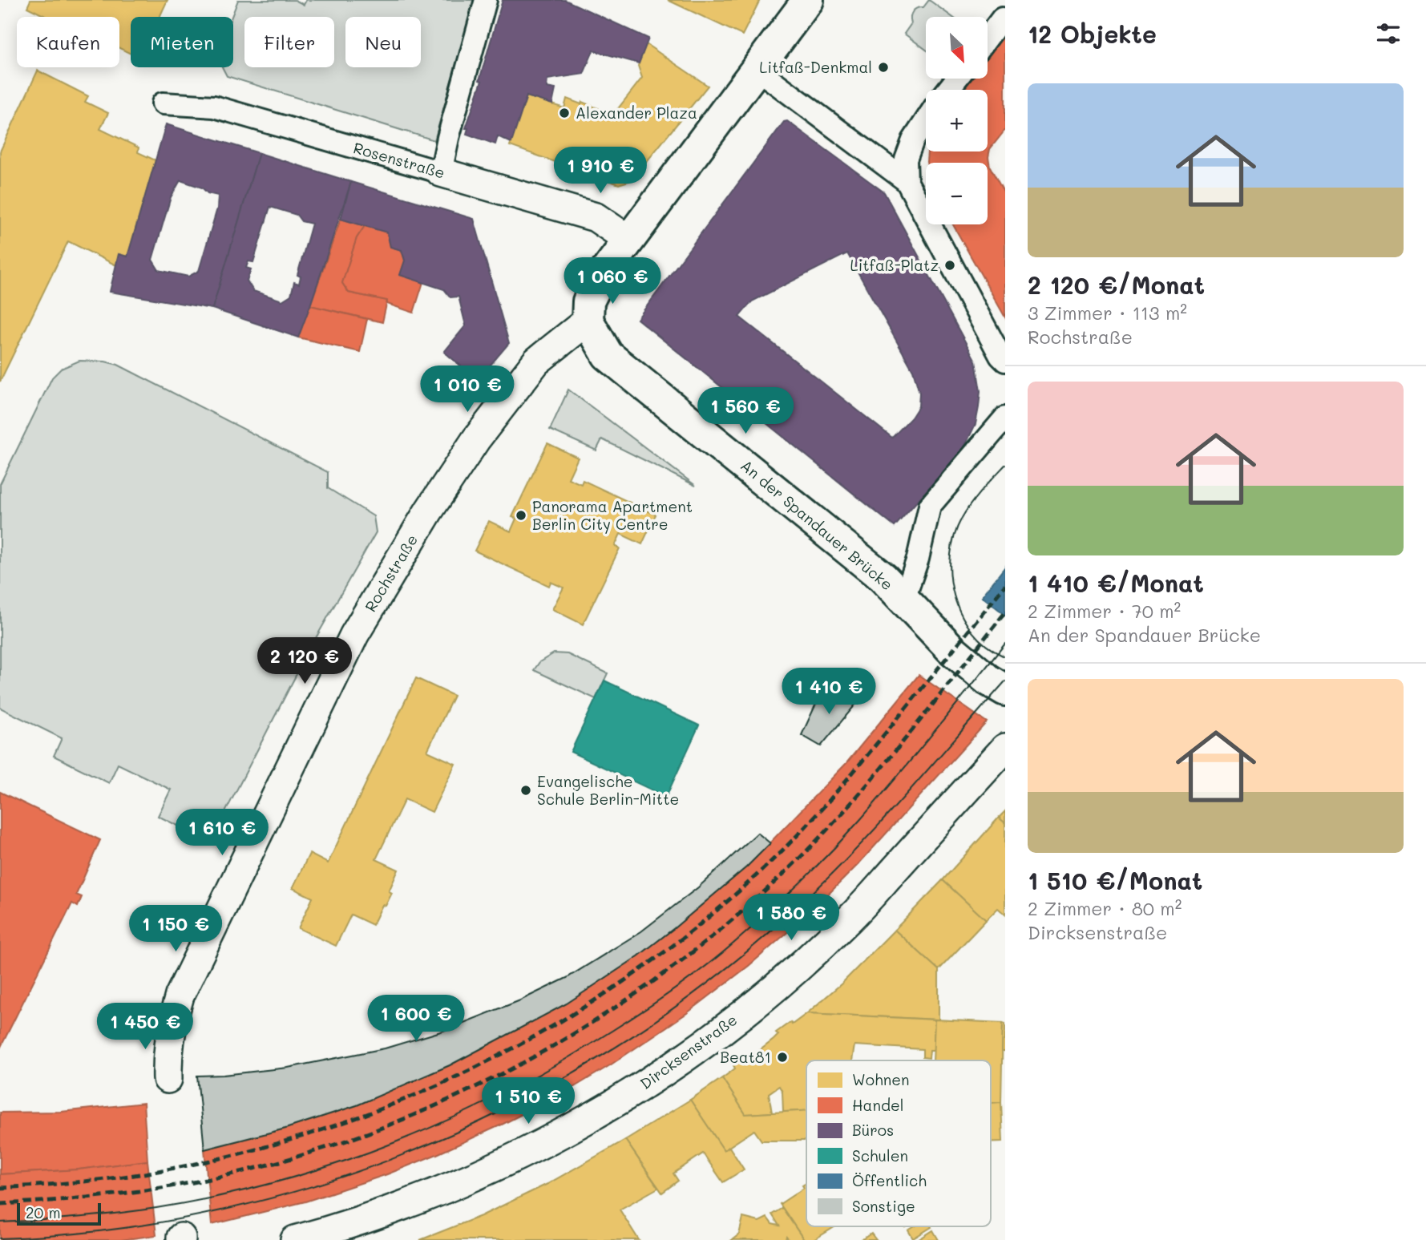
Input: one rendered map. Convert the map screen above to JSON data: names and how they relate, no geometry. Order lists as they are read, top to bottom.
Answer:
{
  "streets": {
    "street": [
      "Rosenstraße",
      "An der Spandauer Brücke",
      "Rochstraße",
      "Dircksenstraße"
    ]
  },
  "crossings": [
    ["An der Spandauer Brücke", "Rochstraße"]
  ],
  "places": [
    "Litfaß-Denkmal",
    "Alexander Plaza",
    "Litfaß-Platz",
    "Panorama Apartment Berlin City Centre",
    "Evangelische Schule Berlin-Mitte",
    "Beat81"
  ],
  "legend": [
    "Wohnen",
    "Handel",
    "Büros",
    "Schulen",
    "Öffentlich",
    "Sonstige"
  ],
  "scale_bar": "20 m",
  "north": "bottom right",
  "page": {
    "heading": "12 Objekte",
    "map_buttons": ["+", "−"],
    "chip": [
      "Kaufen",
      "Mieten",
      "Filter",
      "Neu"
    ],
    "list": [
      {
        "name": "2 120 €/Monat",
        "note": "3 Zimmer · 113 m² · Rochstraße"
      },
      {
        "name": "1 410 €/Monat",
        "note": "2 Zimmer · 70 m² · An der Spandauer Brücke"
      },
      {
        "name": "1 510 €/Monat",
        "note": "2 Zimmer · 80 m² · Dircksenstraße"
      }
    ],
    "price": [
      "1 910 €",
      "1 060 €",
      "1 010 €",
      "1 560 €",
      "2 120 €",
      "1 410 €",
      "1 610 €",
      "1 580 €",
      "1 150 €",
      "1 600 €",
      "1 450 €",
      "1 510 €"
    ],
    "scale": "20 m"
  }
}
